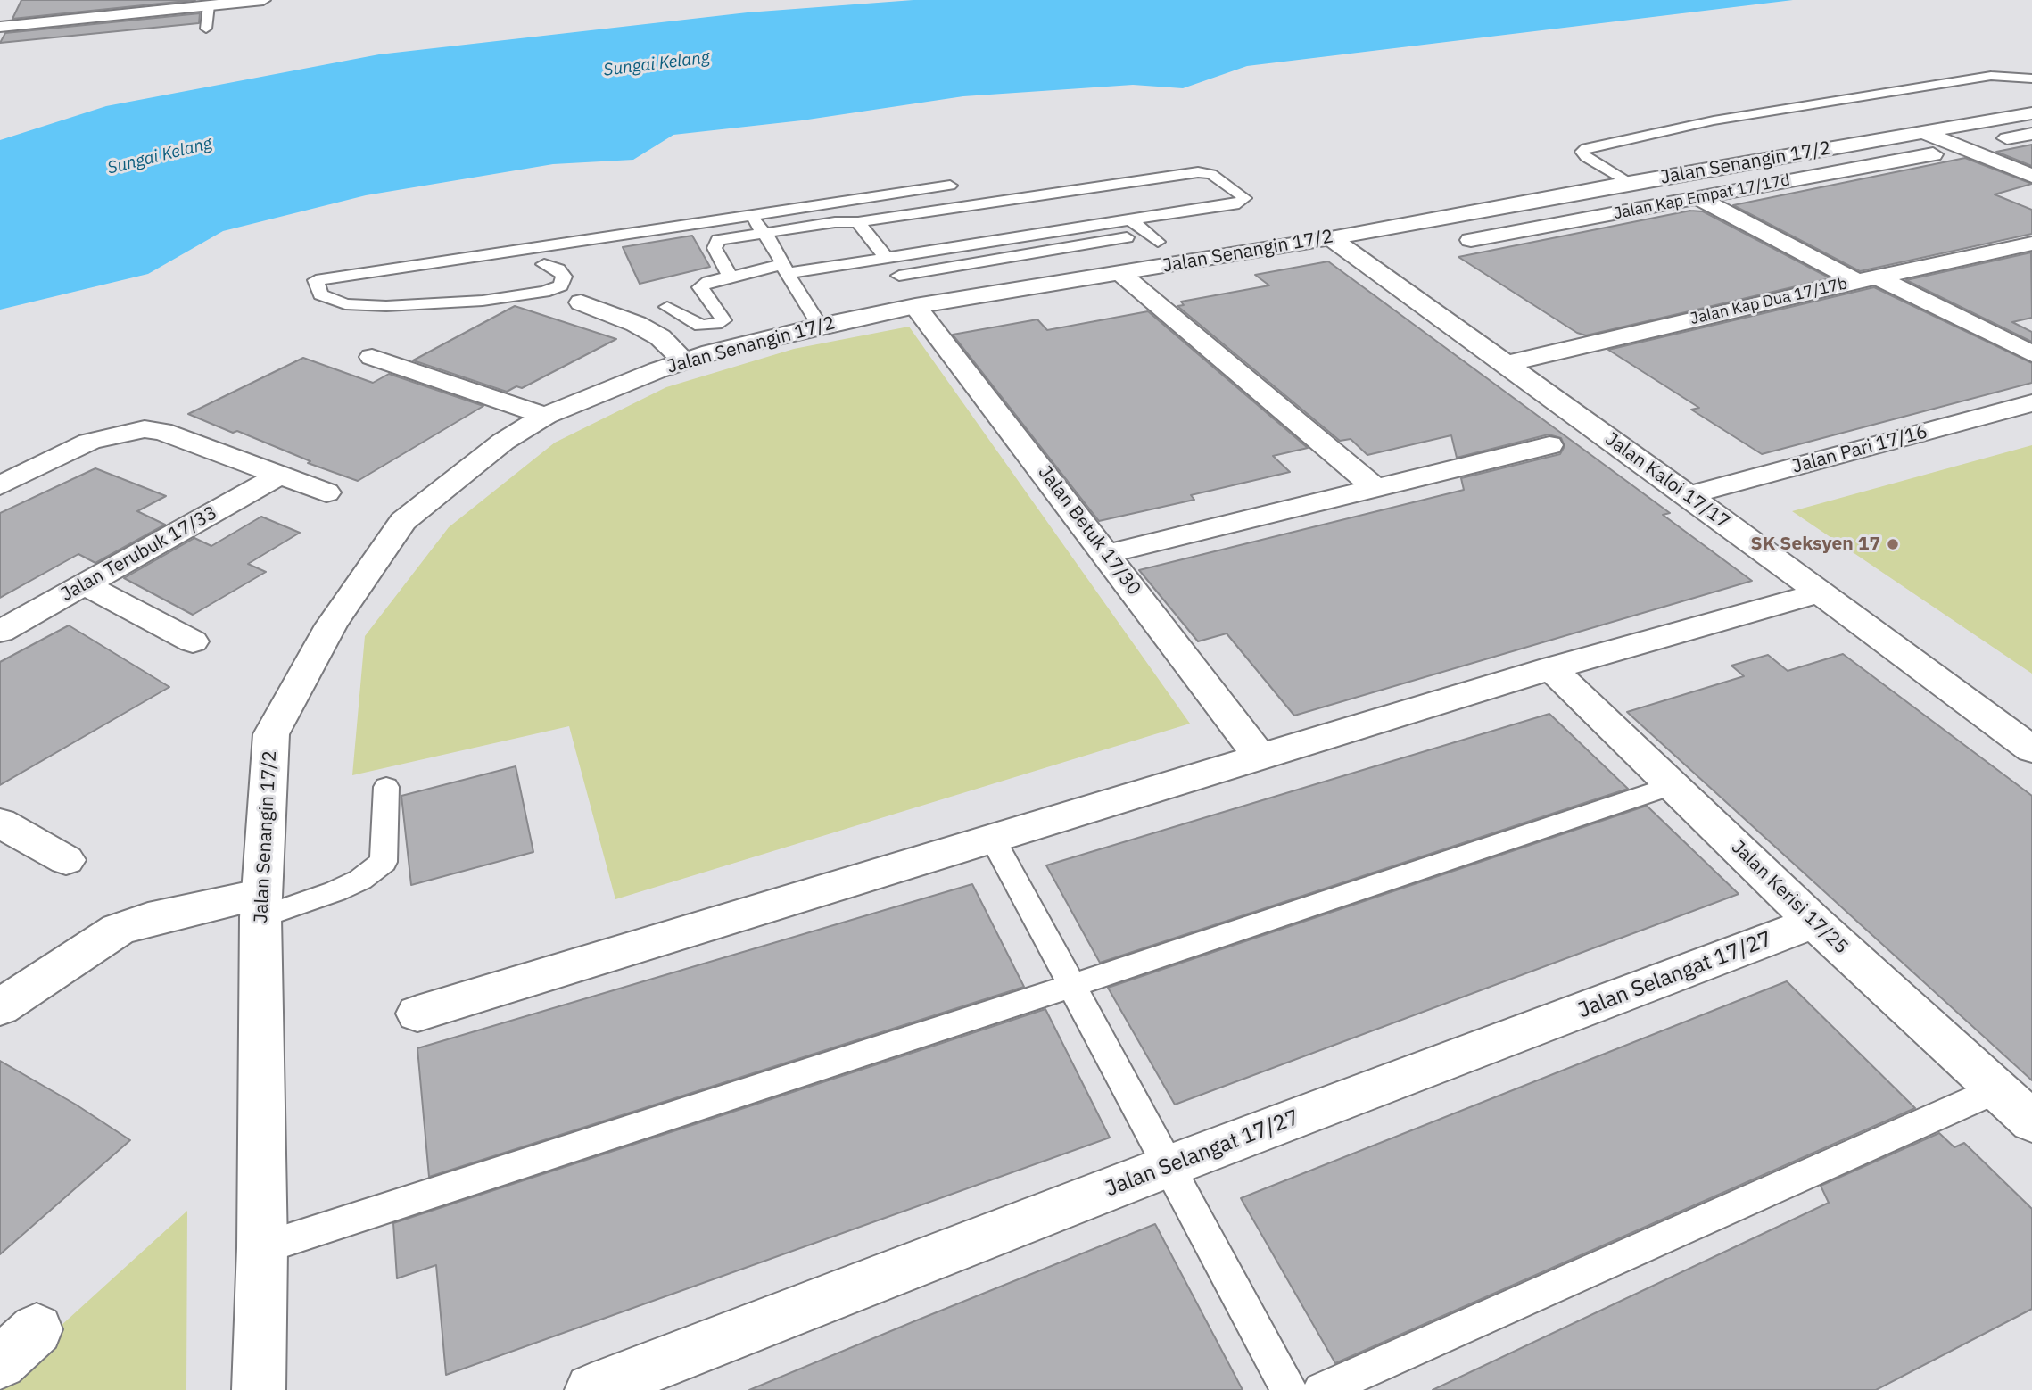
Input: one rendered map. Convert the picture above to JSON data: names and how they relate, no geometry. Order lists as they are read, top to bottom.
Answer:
{
  "streets": {
    "street": [
      "Jalan Senangin 17/2",
      "Jalan Kap Empat 17/17d",
      "Jalan Kap Dua 17/17b",
      "Jalan Pari 17/16",
      "Jalan Kaloi 17/17",
      "Jalan Betuk 17/30",
      "Jalan Terubuk 17/33",
      "Jalan Kerisi 17/25",
      "Jalan Selangat 17/27"
    ]
  },
  "crossings": [
    ["Jalan Senangin 17/2", "Jalan Kap Empat 17/17d"],
    ["Jalan Senangin 17/2", "Jalan Kaloi 17/17"],
    ["Jalan Senangin 17/2", "Jalan Betuk 17/30"],
    ["Jalan Kap Dua 17/17b", "Jalan Kaloi 17/17"],
    ["Jalan Pari 17/16", "Jalan Kaloi 17/17"],
    ["Jalan Kerisi 17/25", "Jalan Selangat 17/27"]
  ],
  "water": ["Sungai Kelang"],
  "places": ["SK Seksyen 17"]
}
